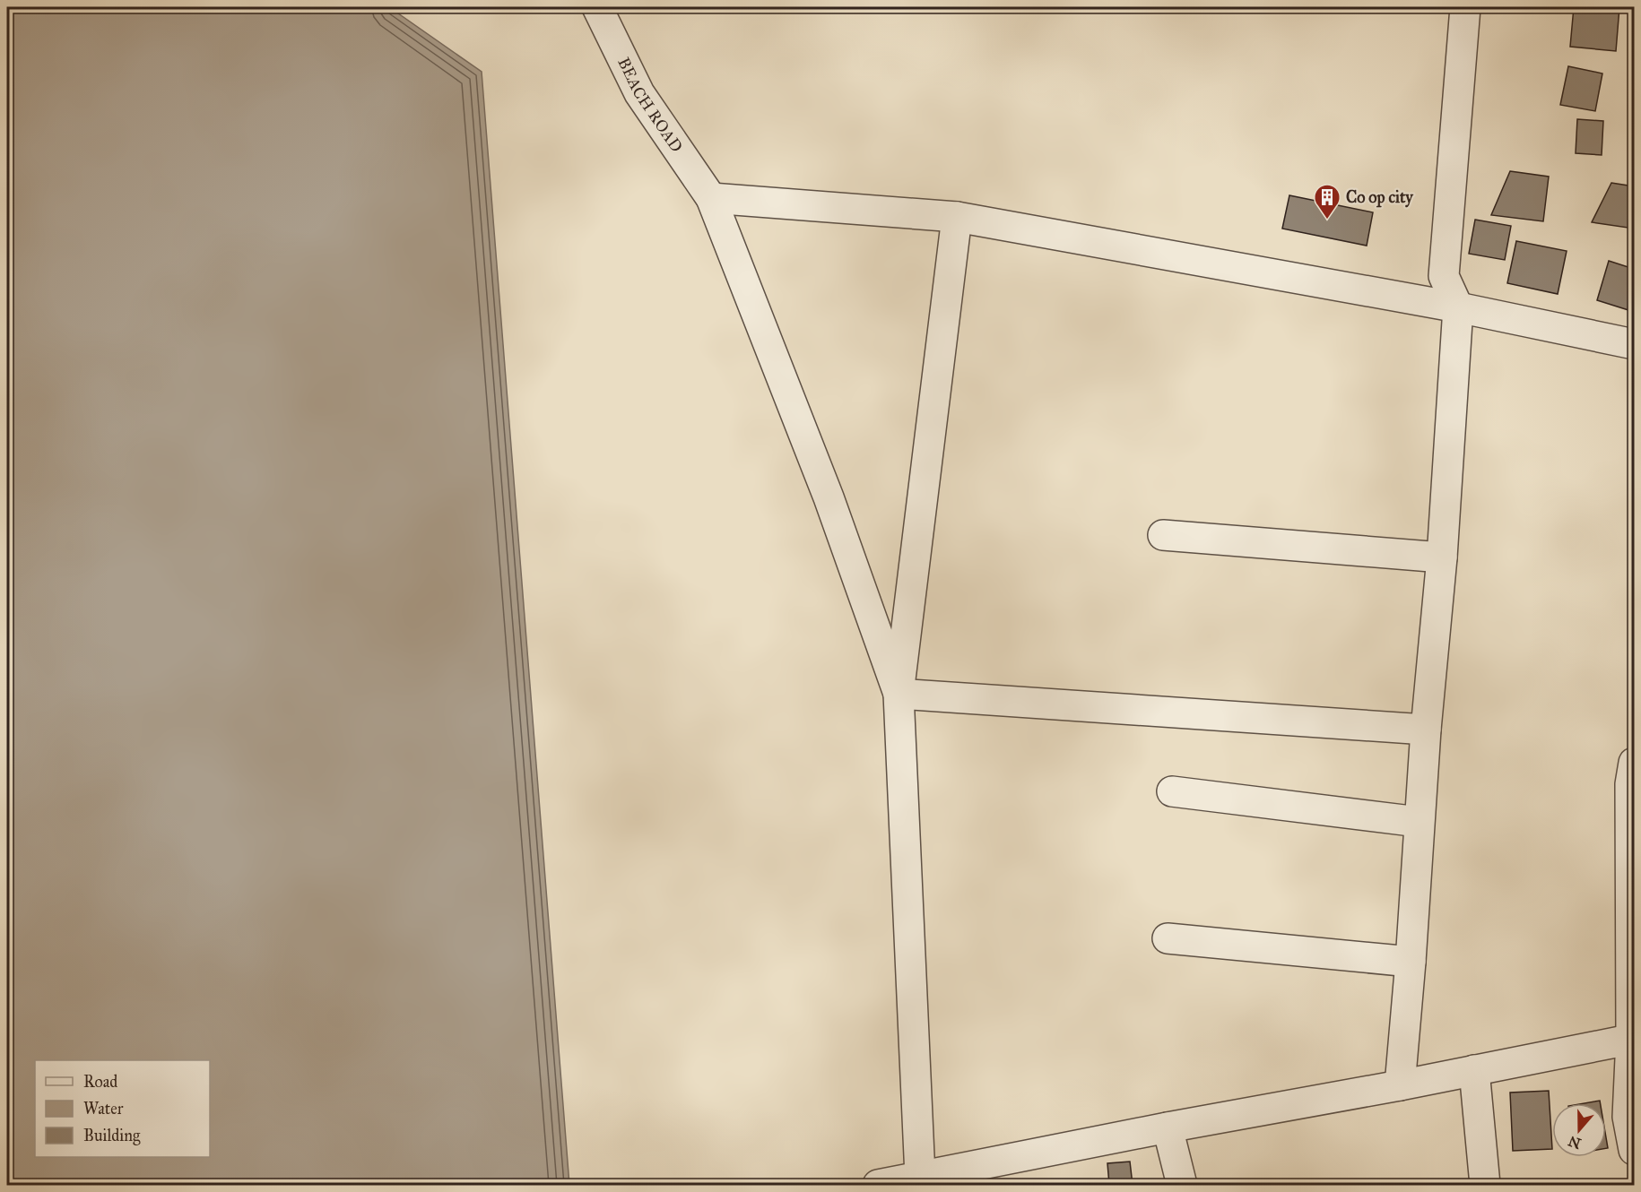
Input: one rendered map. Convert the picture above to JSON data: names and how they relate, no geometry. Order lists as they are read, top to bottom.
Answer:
{
  "streets": {
    "street": ["BEACH ROAD"]
  },
  "places": {
    "building": ["Co op city"]
  },
  "legend": ["Road", "Water", "Building"],
  "north": "bottom"
}
